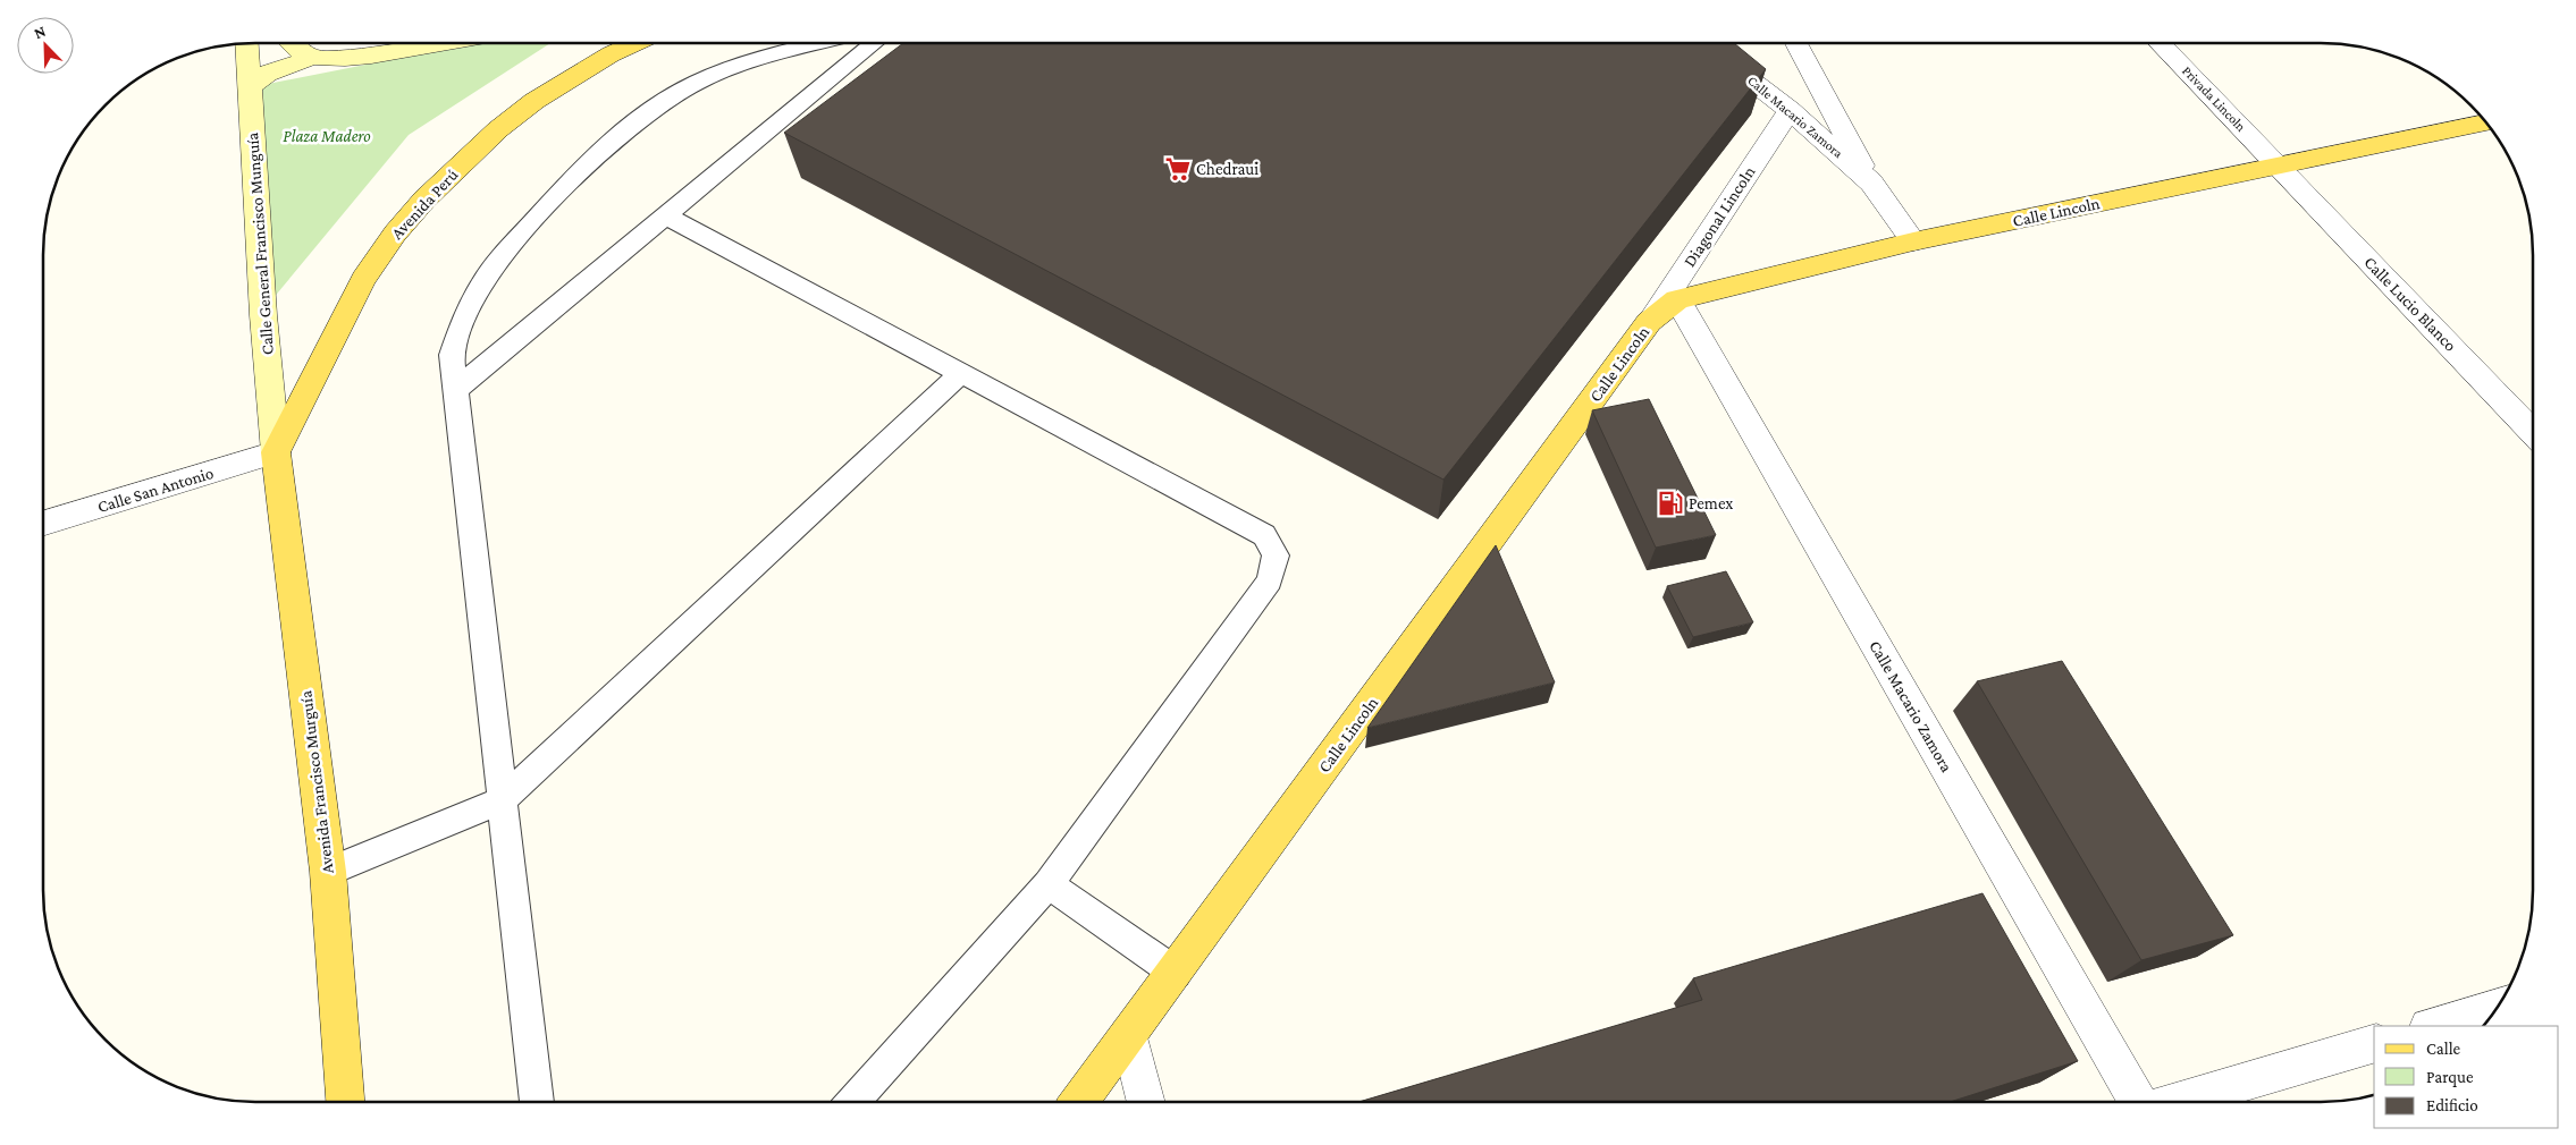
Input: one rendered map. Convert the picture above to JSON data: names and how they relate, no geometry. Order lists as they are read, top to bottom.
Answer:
{
  "streets": {
    "main road": ["Avenida Perú", "Calle Lincoln", "Avenida Francisco Murguía"],
    "street": [
      "Privada Lincoln",
      "Calle Macario Zamora",
      "Diagonal Lincoln",
      "Calle General Francisco Munguía",
      "Calle Lucio Blanco",
      "Calle San Antonio"
    ]
  },
  "crossings": [
    ["Privada Lincoln", "Calle Lincoln"],
    ["Privada Lincoln", "Calle Lucio Blanco"],
    ["Calle Macario Zamora", "Calle Lincoln"],
    ["Calle Macario Zamora", "Diagonal Lincoln"],
    ["Avenida Perú", "Calle General Francisco Munguía"],
    ["Avenida Perú", "Calle San Antonio"],
    ["Avenida Perú", "Avenida Francisco Murguía"],
    ["Calle Lincoln", "Diagonal Lincoln"],
    ["Calle Lincoln", "Calle Lucio Blanco"],
    ["Calle General Francisco Munguía", "Calle San Antonio"],
    ["Calle General Francisco Munguía", "Avenida Francisco Murguía"],
    ["Calle San Antonio", "Avenida Francisco Murguía"]
  ],
  "parks": ["Plaza Madero"],
  "places": {
    "supermarket": ["Chedraui"],
    "fuel station": ["Pemex"]
  },
  "legend": ["Calle", "Parque", "Edificio"],
  "north": "top left"
}
